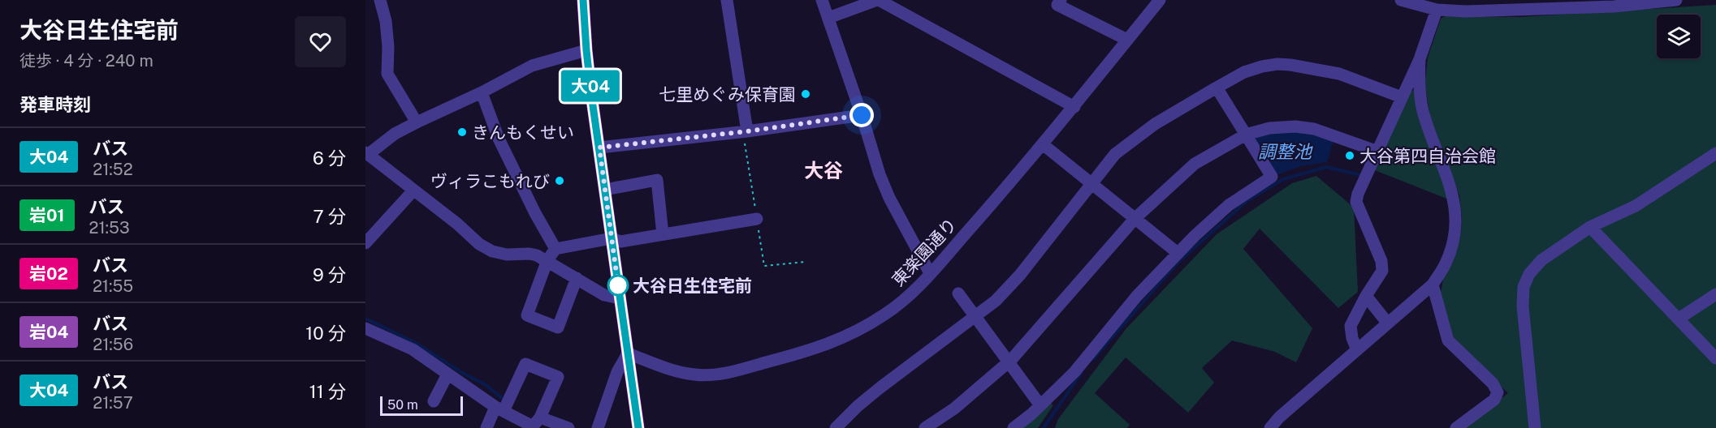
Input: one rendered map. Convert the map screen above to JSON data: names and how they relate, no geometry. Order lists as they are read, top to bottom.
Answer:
{
  "streets": {
    "street": ["東楽園通り"]
  },
  "districts": ["大谷"],
  "water": ["調整池"],
  "places": [
    "七里めぐみ保育園",
    "きんもくせい",
    "大谷第四自治会館",
    "ヴィラこもれび",
    "大谷日生住宅前"
  ],
  "lines": ["bus line 大04"],
  "scale_bar": "50 m",
  "page": {
    "heading": [
      ["大谷日生住宅前", "徒歩 · 4 分 · 240 m"],
      "発車時刻"
    ],
    "on_map": "大04",
    "list": [
      {
        "mark": "大04",
        "name": "バス",
        "note": "21:52",
        "value": "6 分"
      },
      {
        "mark": "岩01",
        "name": "バス",
        "note": "21:53",
        "value": "7 分"
      },
      {
        "mark": "岩02",
        "name": "バス",
        "note": "21:55",
        "value": "9 分"
      },
      {
        "mark": "岩04",
        "name": "バス",
        "note": "21:56",
        "value": "10 分"
      },
      {
        "mark": "大04",
        "name": "バス",
        "note": "21:57",
        "value": "11 分"
      }
    ],
    "scale": "50 m"
  }
}
